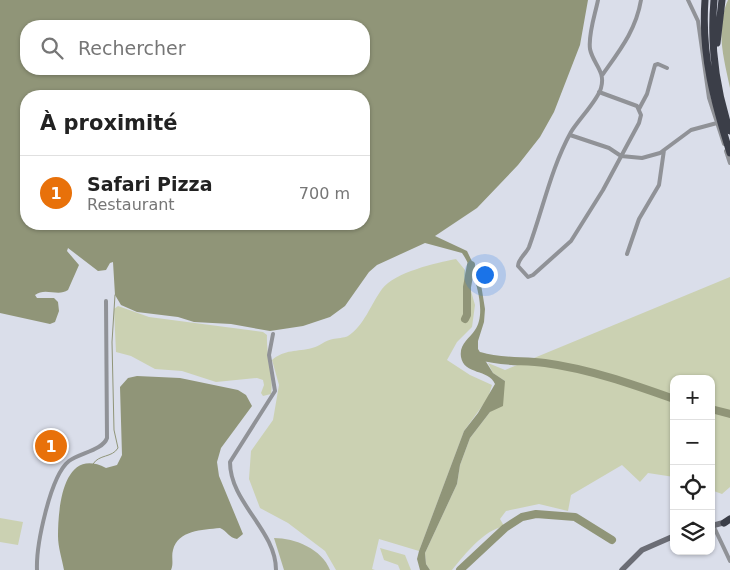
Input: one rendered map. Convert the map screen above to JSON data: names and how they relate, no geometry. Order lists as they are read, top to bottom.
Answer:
{
  "page": {
    "search": "Rechercher",
    "heading": "À proximité",
    "list": [
      {
        "mark": "1",
        "name": "Safari Pizza",
        "note": "Restaurant",
        "value": "700 m"
      }
    ],
    "map_buttons": ["+", "−"],
    "pins": "1"
  }
}
